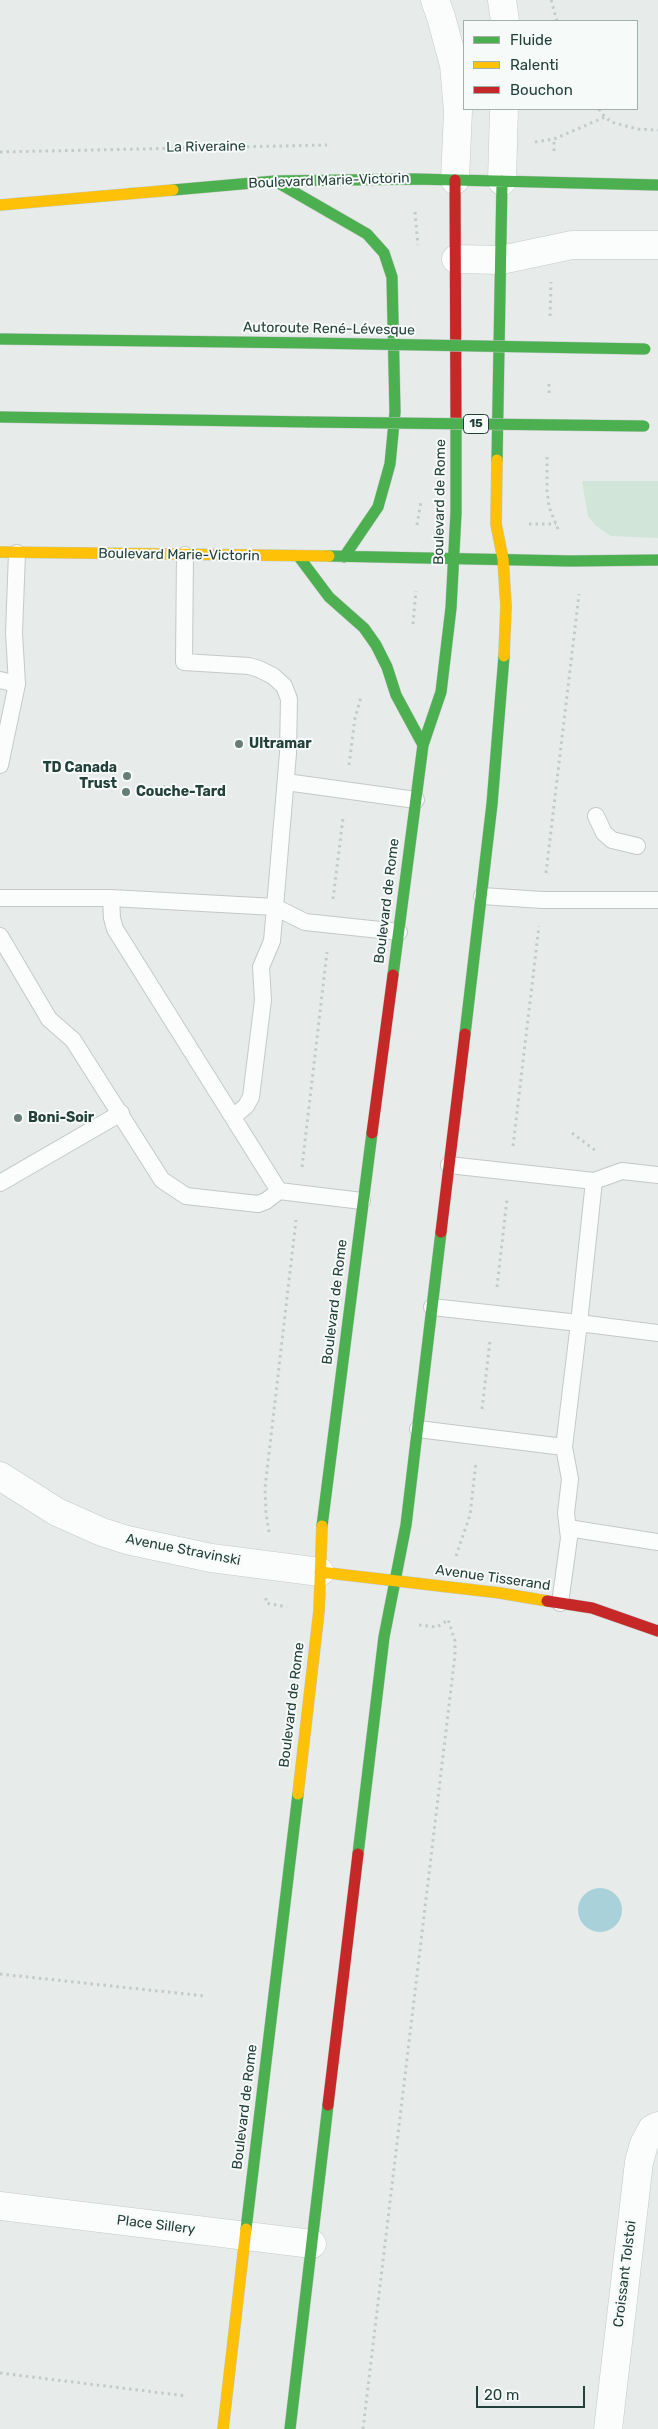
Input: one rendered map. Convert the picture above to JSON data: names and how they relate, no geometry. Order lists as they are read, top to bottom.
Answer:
{
  "streets": {
    "main road": [
      "Boulevard Marie-Victorin",
      "Autoroute René-Lévesque",
      "15",
      "Boulevard de Rome",
      "Avenue Tisserand"
    ],
    "street": ["Avenue Stravinski", "Place Sillery", "Croissant Tolstoi"],
    "path": ["La Riveraine"]
  },
  "crossings": [
    ["Boulevard Marie-Victorin", "Boulevard de Rome"],
    ["Boulevard de Rome", "Avenue Stravinski"],
    ["Boulevard de Rome", "Avenue Tisserand"],
    ["Boulevard de Rome", "Place Sillery"],
    ["Avenue Stravinski", "Avenue Tisserand"]
  ],
  "places": [
    "Ultramar",
    "TD Canada Trust",
    "Couche-Tard",
    "Boni-Soir"
  ],
  "legend": ["Fluide", "Ralenti", "Bouchon"],
  "scale_bar": "20 m"
}
